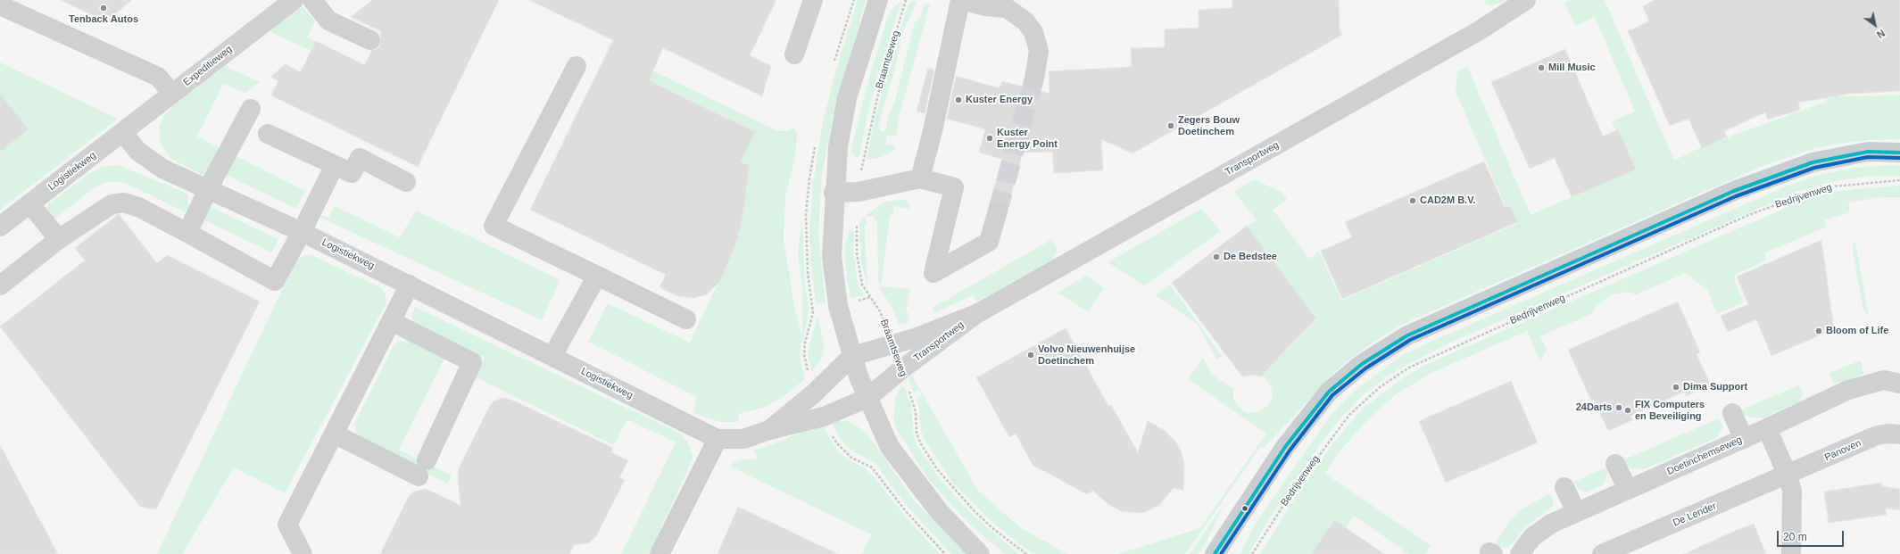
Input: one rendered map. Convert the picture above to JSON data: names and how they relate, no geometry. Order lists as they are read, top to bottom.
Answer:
{
  "streets": {
    "street": [
      "Expeditieweg",
      "Transportweg",
      "Logistiekweg",
      "Panoven",
      "Doetinchemseweg",
      "De Lender"
    ],
    "path": ["Braamtseweg", "Bedrijvenweg"]
  },
  "crossings": [
    ["Braamtseweg", "Transportweg"],
    ["Expeditieweg", "Logistiekweg"],
    ["Transportweg", "Logistiekweg"],
    ["Panoven", "De Lender"]
  ],
  "places": [
    "Tenback Autos",
    "Mill Music",
    "Kuster Energy",
    "Zegers Bouw Doetinchem",
    "Kuster Energy Point",
    "CAD2M B.V.",
    "De Bedstee",
    "Bloom of Life",
    "Volvo Nieuwenhuijse Doetinchem",
    "Dima Support",
    "24Darts",
    "FIX Computers en Beveiliging"
  ],
  "lines": ["transit line 20"],
  "scale_bar": "20 m",
  "north": "bottom right"
}
